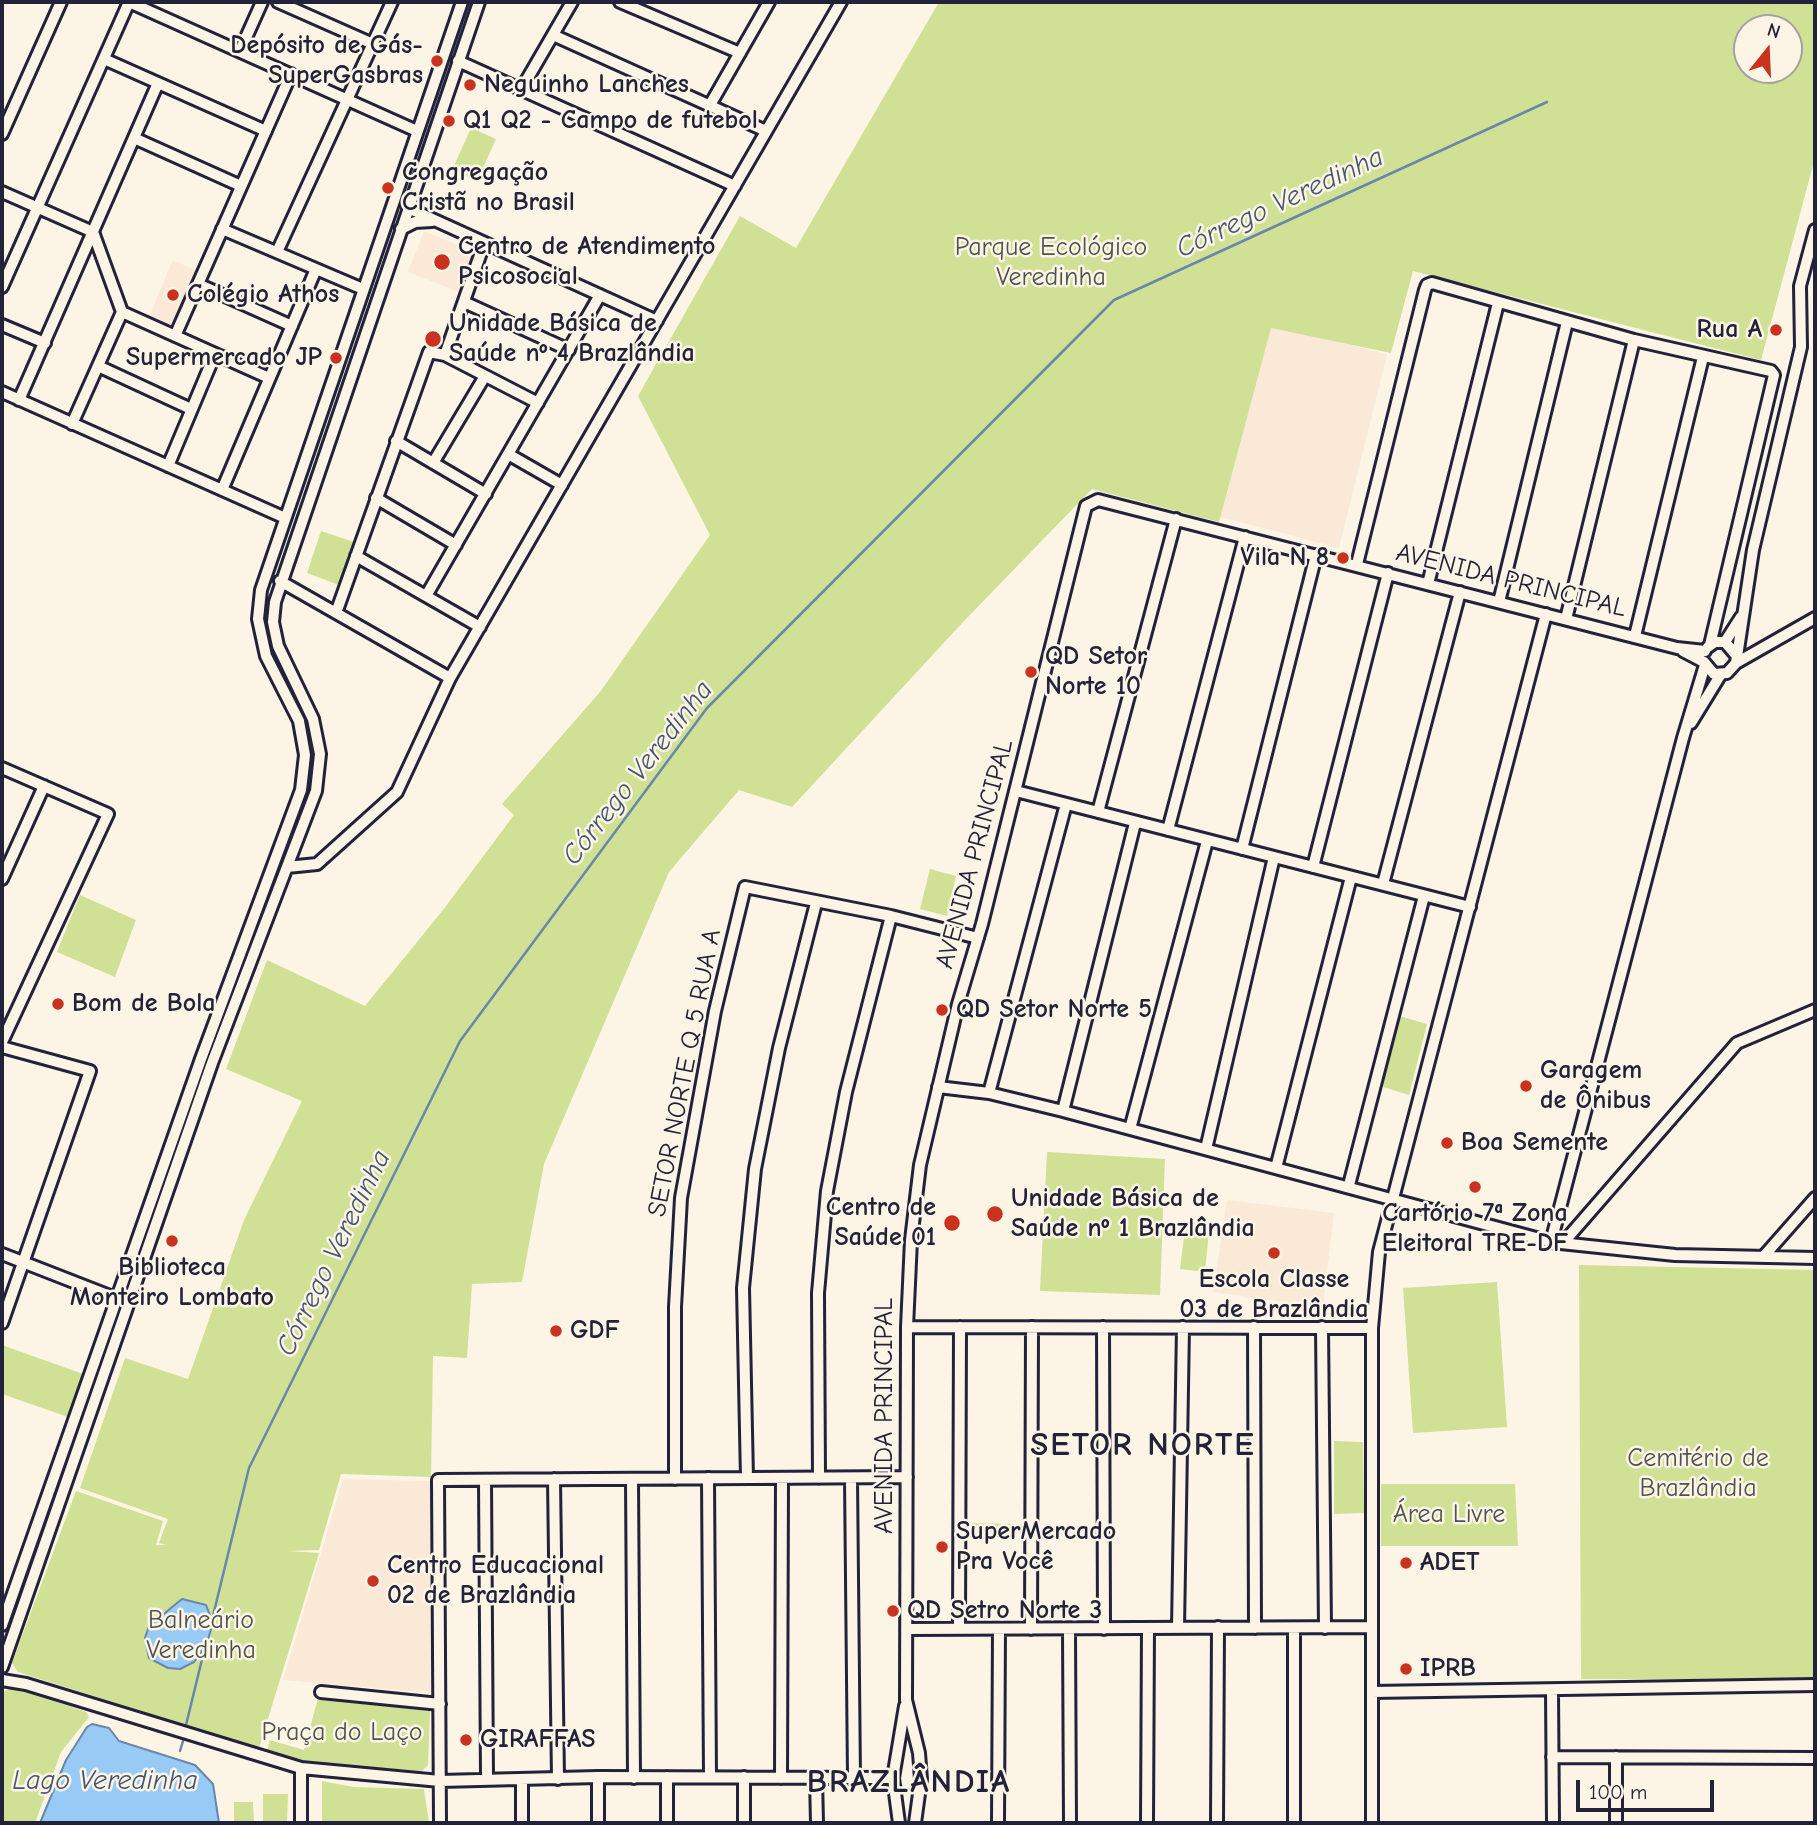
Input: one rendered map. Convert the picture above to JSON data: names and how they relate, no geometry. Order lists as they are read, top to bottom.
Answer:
{
  "streets": {
    "street": ["AVENIDA PRINCIPAL", "SETOR NORTE Q 5 RUA A"]
  },
  "districts": ["SETOR NORTE", "BRAZLÂNDIA"],
  "water": ["Córrego Veredinha", "Lago Veredinha"],
  "parks": [
    "Parque Ecológico Veredinha",
    "Cemitério de Brazlândia",
    "Área Livre",
    "Balneário Veredinha",
    "Praça do Laço"
  ],
  "places": [
    "Depósito de Gás- SuperGasbras",
    "Neguinho Lanches",
    "Q1 Q2 - Campo de futebol",
    "Congregação Cristã no Brasil",
    "Centro de Atendimento Psicosocial",
    "Colégio Athos",
    "Rua A",
    "Unidade Básica de Saúde nº 4 Brazlândia",
    "Supermercado JP",
    "Vila N 8",
    "QD Setor Norte 10",
    "Bom de Bola",
    "QD Setor Norte 5",
    "Garagem de Ônibus",
    "Boa Semente",
    "Cartório 7ª Zona Eleitoral TRE-DF",
    "Unidade Básica de Saúde nº 1 Brazlândia",
    "Centro de Saúde 01",
    "Biblioteca Monteiro Lombato",
    "Escola Classe 03 de Brazlândia",
    "GDF",
    "SuperMercado Pra Você",
    "ADET",
    "Centro Educacional 02 de Brazlândia",
    "QD Setro Norte 3",
    "IPRB",
    "GIRAFFAS"
  ],
  "scale_bar": "100 m",
  "north": "top"
}
